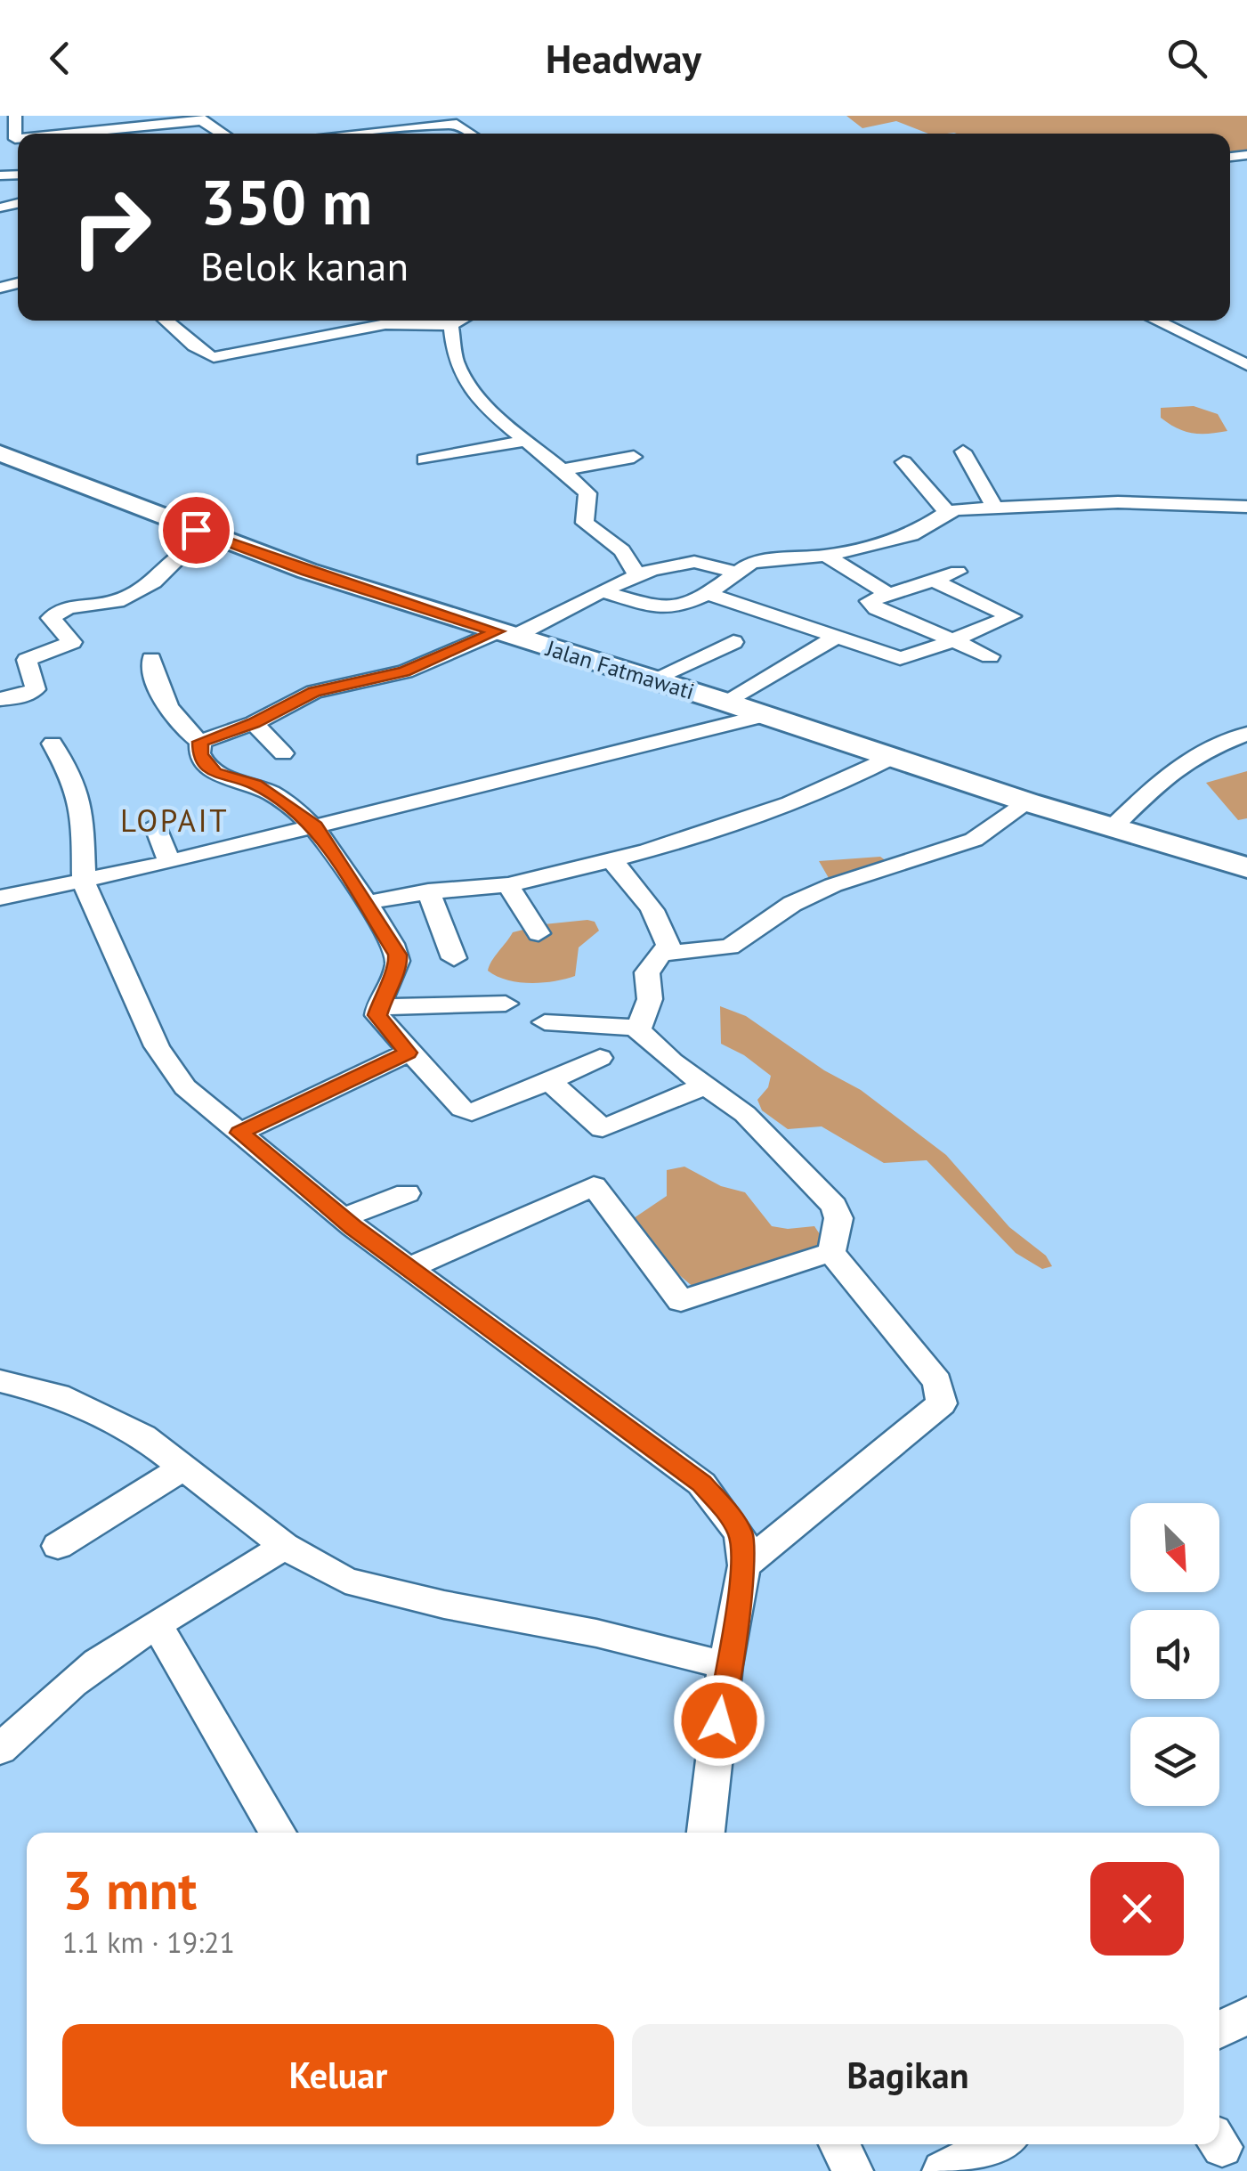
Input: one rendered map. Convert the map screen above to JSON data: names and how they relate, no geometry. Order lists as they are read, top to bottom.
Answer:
{
  "streets": {
    "highway": ["Jalan Fatmawati"]
  },
  "districts": ["LOPAIT"],
  "north": "bottom right",
  "page": {
    "header": "Headway",
    "turn": ["350 m", "Belok kanan"],
    "heading": ["3 mnt", "1.1 km · 19:21"],
    "buttons": ["Keluar", "Bagikan"]
  }
}
